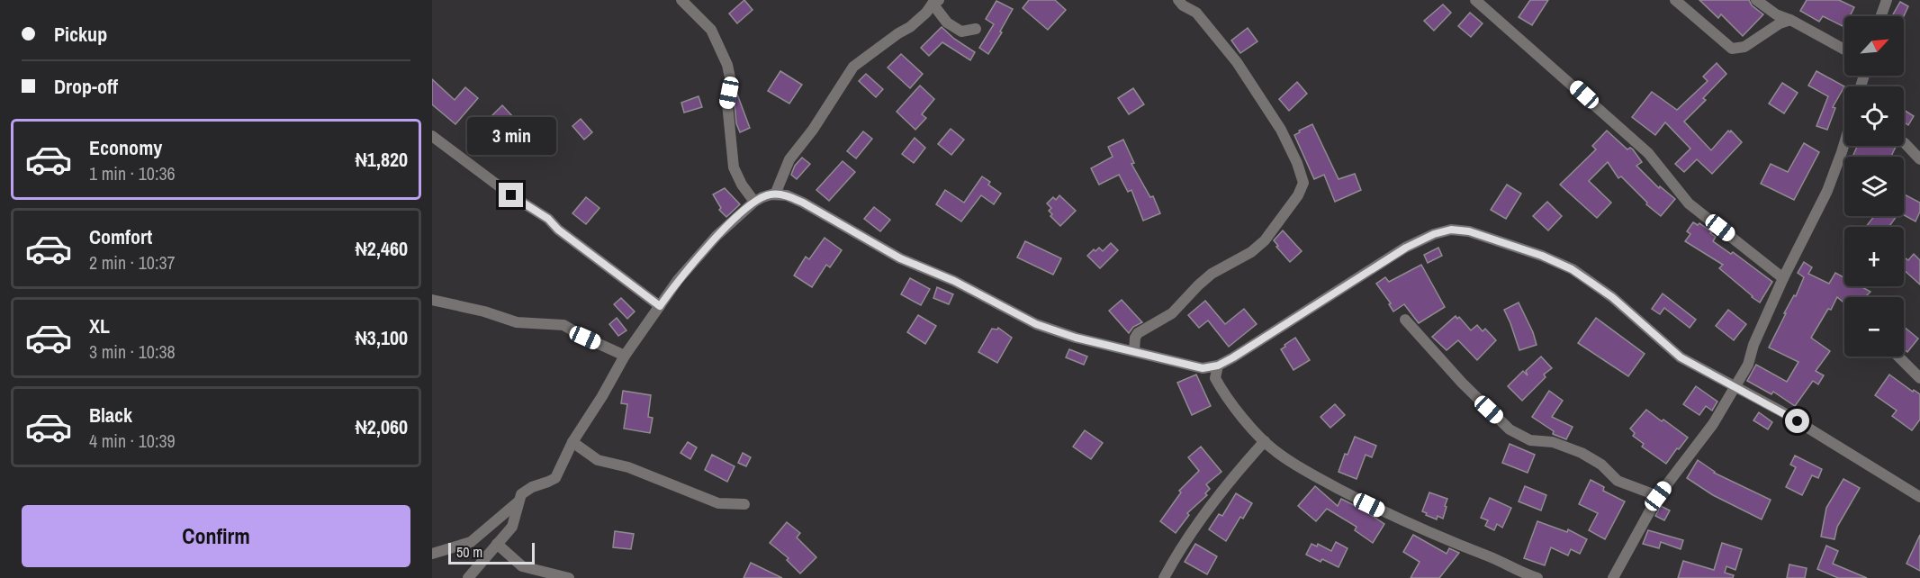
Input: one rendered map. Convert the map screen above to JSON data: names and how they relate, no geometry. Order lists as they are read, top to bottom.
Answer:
{
  "scale_bar": "50 m",
  "north": "top right",
  "page": {
    "banner": ["Pickup", "Drop-off"],
    "map_buttons": ["+", "−"],
    "bubble": "3 min",
    "list": [
      {
        "name": "Economy",
        "note": "1 min · 10:36",
        "value": "₦1,820"
      },
      {
        "name": "Comfort",
        "note": "2 min · 10:37",
        "value": "₦2,460"
      },
      {
        "name": "XL",
        "note": "3 min · 10:38",
        "value": "₦3,100"
      },
      {
        "name": "Black",
        "note": "4 min · 10:39",
        "value": "₦2,060"
      }
    ],
    "buttons": "Confirm",
    "scale": "50 m"
  }
}
